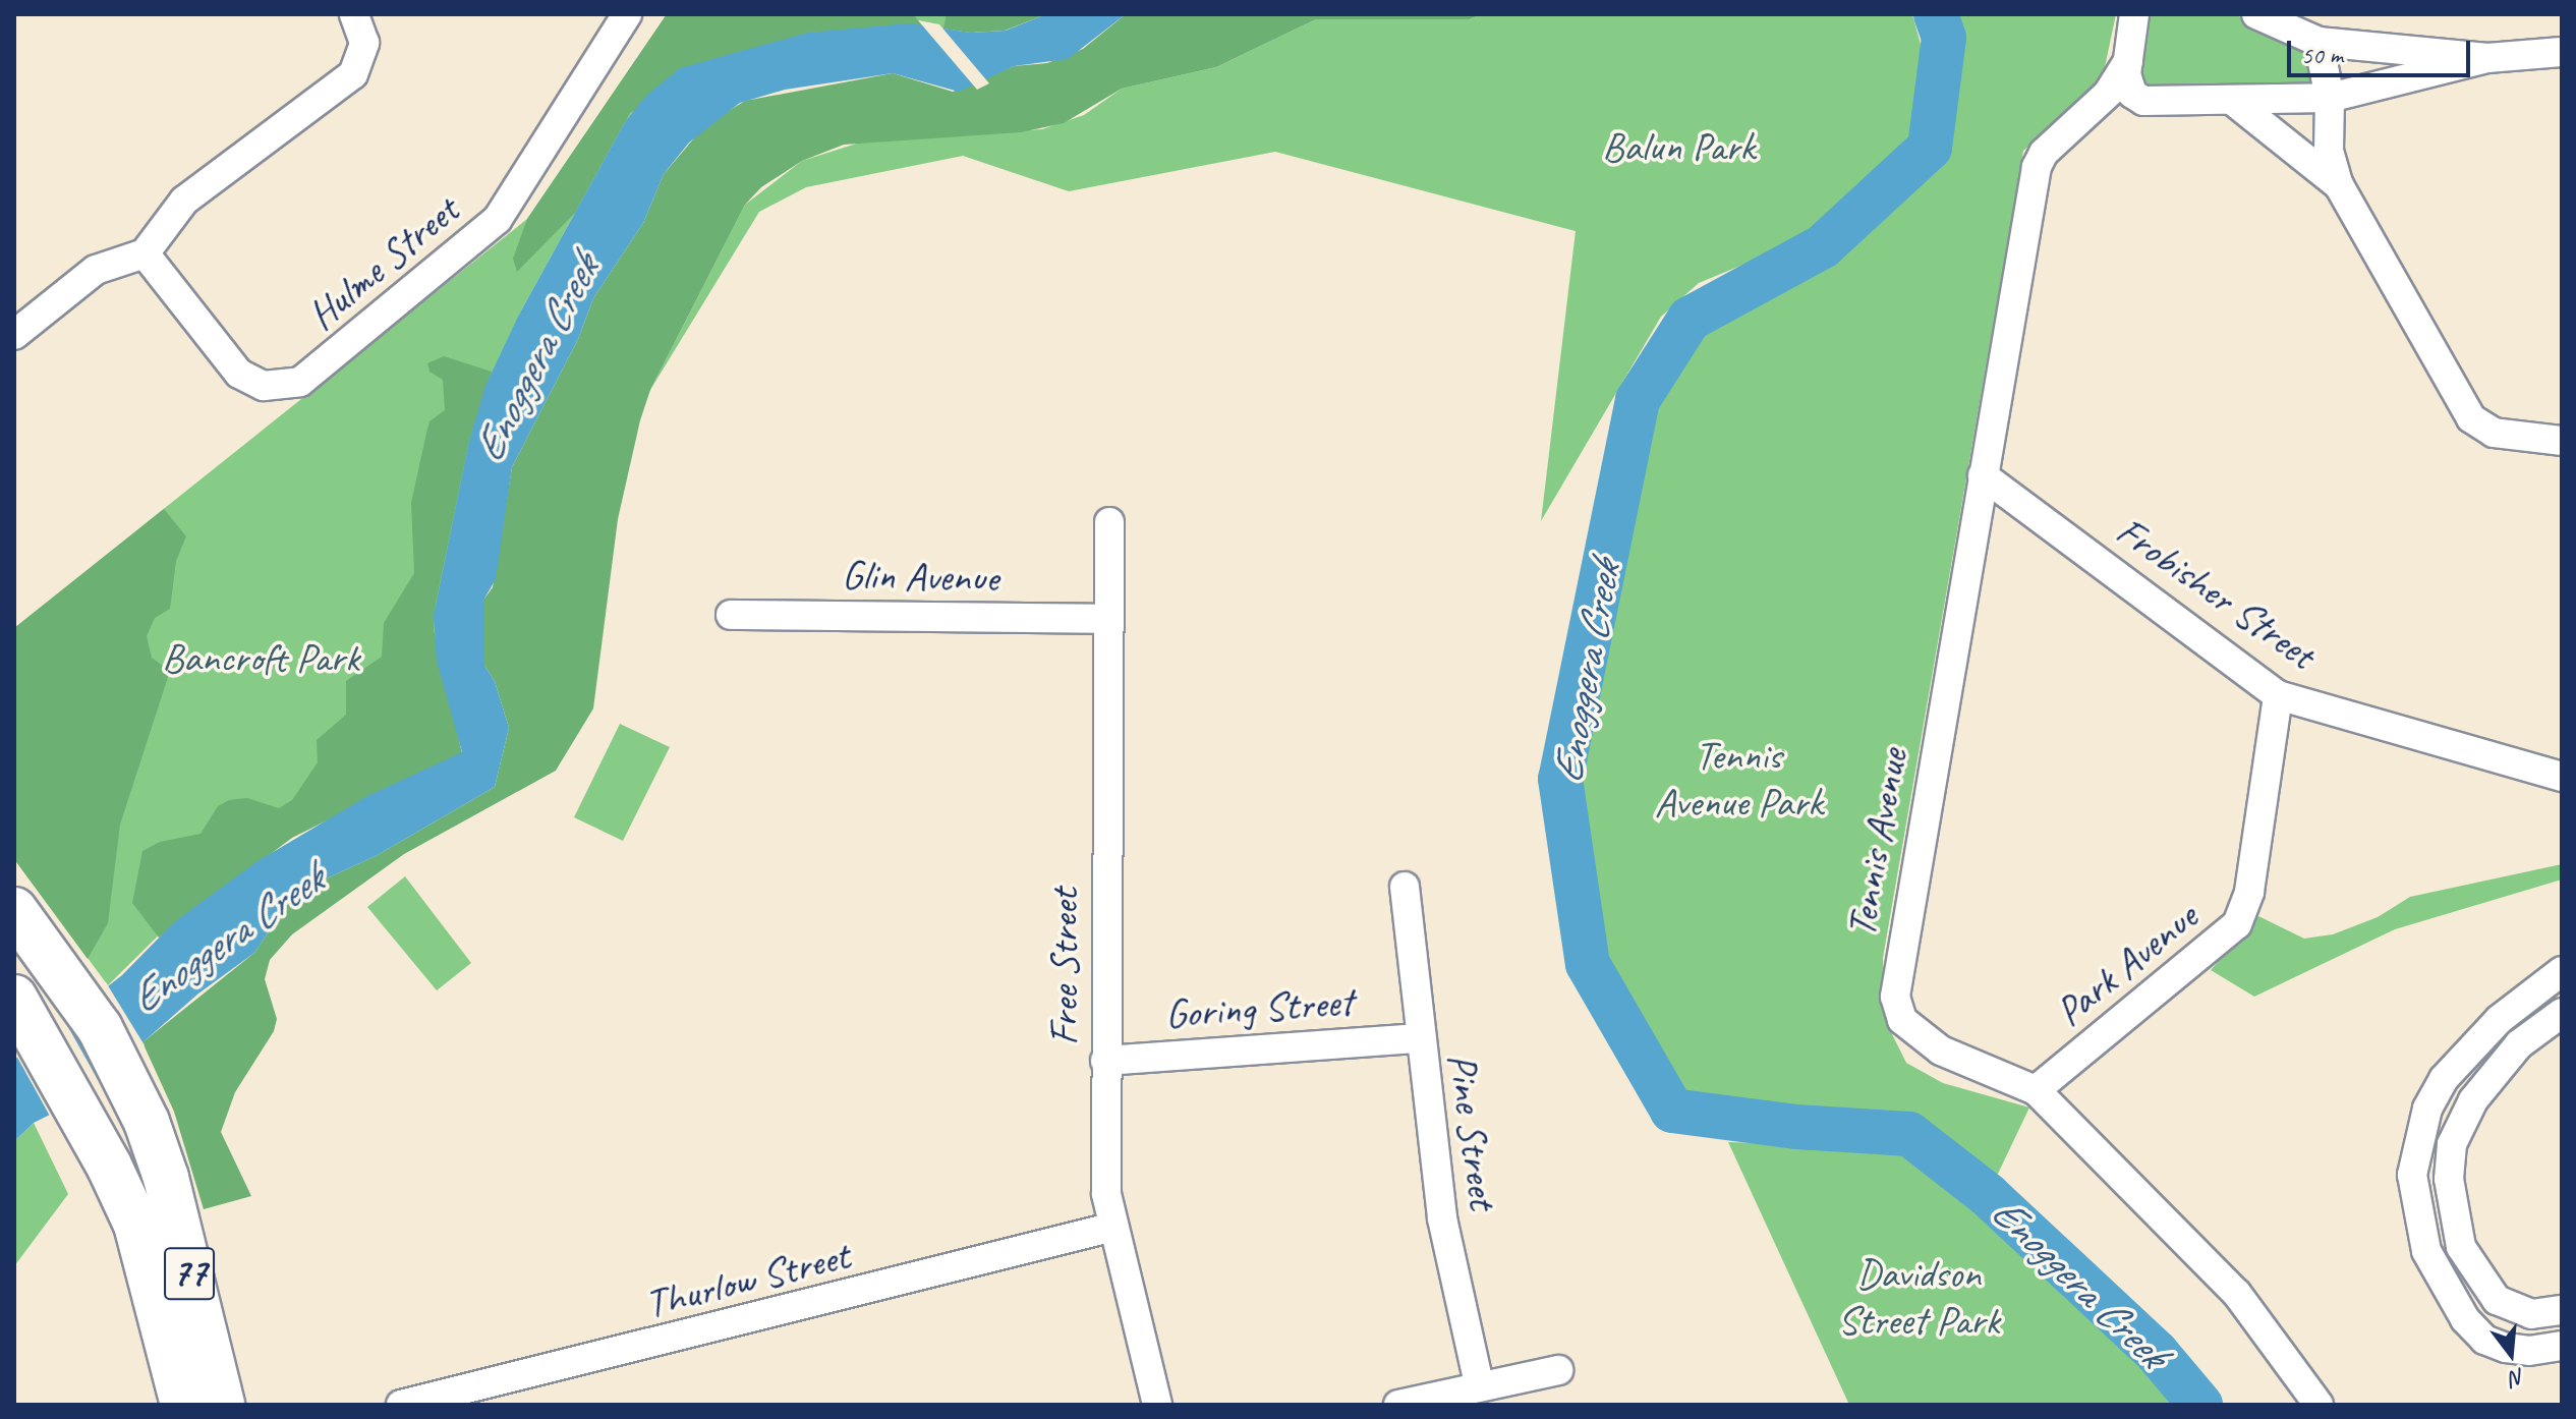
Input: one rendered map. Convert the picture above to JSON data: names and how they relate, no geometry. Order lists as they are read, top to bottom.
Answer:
{
  "streets": {
    "main road": ["77"],
    "street": [
      "Hulme Street",
      "Glin Avenue",
      "Frobisher Street",
      "Tennis Avenue",
      "Park Avenue",
      "Free Street",
      "Goring Street",
      "Pine Street",
      "Thurlow Street"
    ]
  },
  "crossings": [
    ["Glin Avenue", "Free Street"],
    ["Frobisher Street", "Tennis Avenue"],
    ["Frobisher Street", "Park Avenue"],
    ["Tennis Avenue", "Park Avenue"],
    ["Free Street", "Goring Street"],
    ["Free Street", "Thurlow Street"],
    ["Goring Street", "Pine Street"]
  ],
  "water": ["Enoggera Creek"],
  "parks": [
    "Balun Park",
    "Bancroft Park",
    "Tennis Avenue Park",
    "Davidson Street Park"
  ],
  "scale_bar": "50 m",
  "north": "bottom"
}
